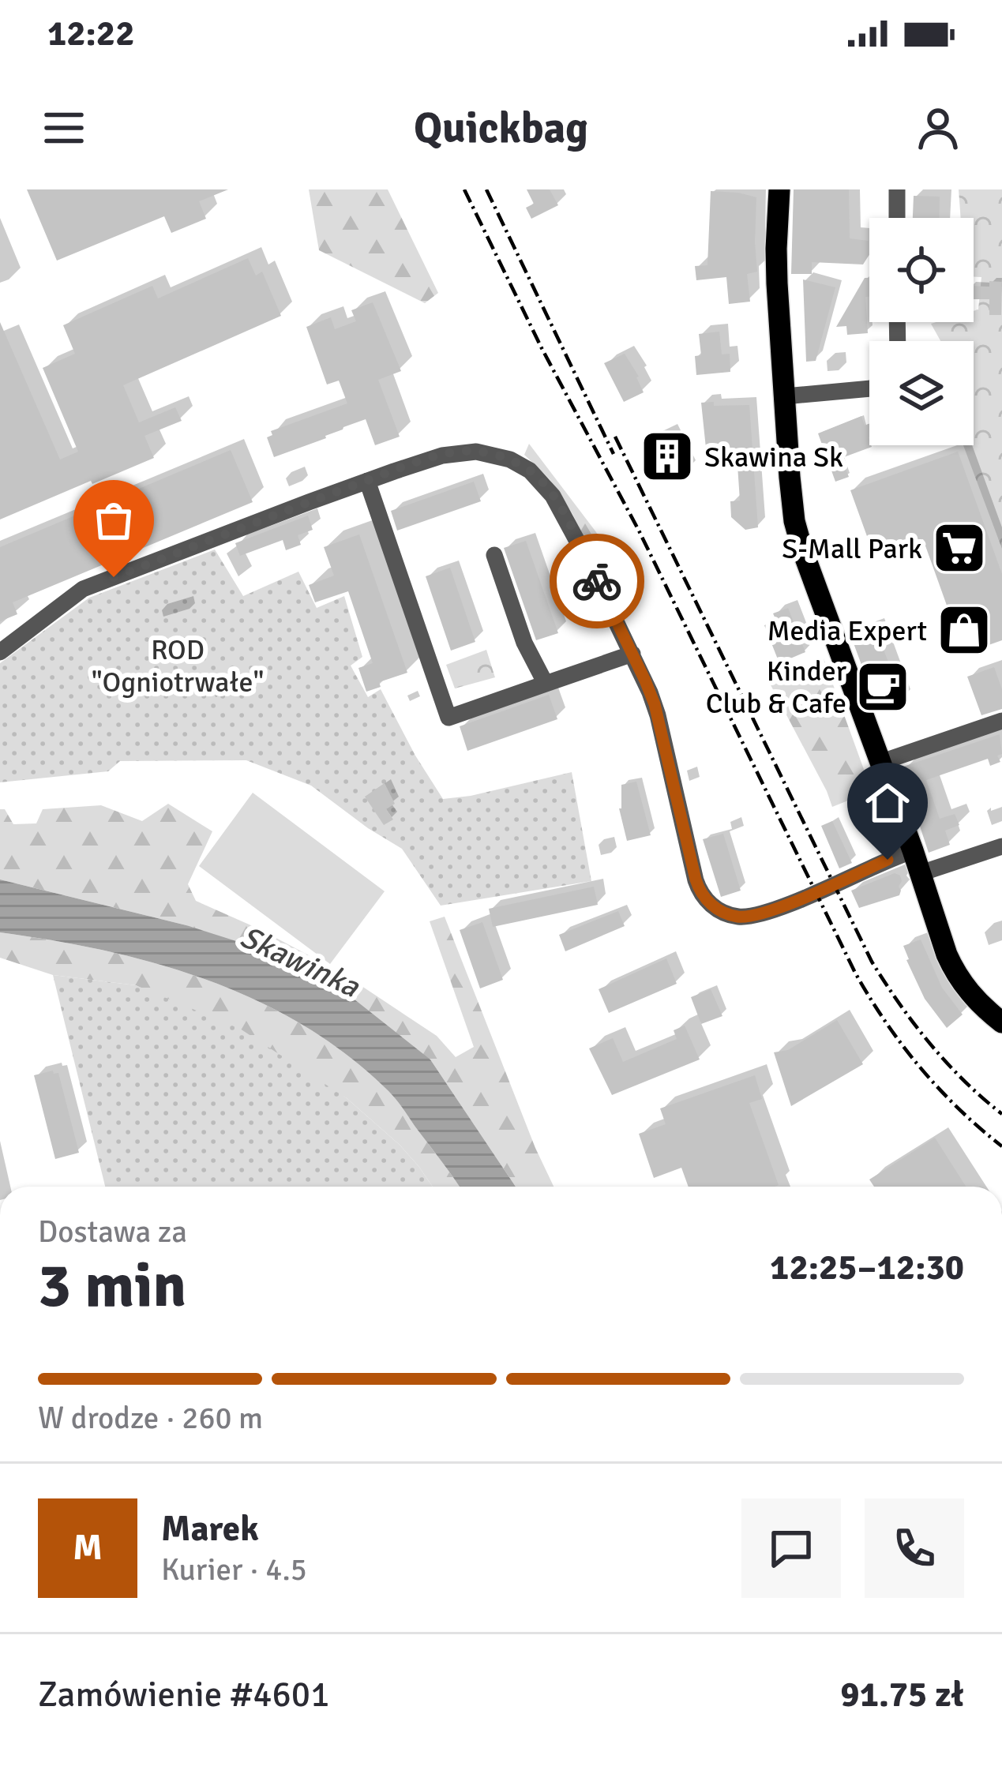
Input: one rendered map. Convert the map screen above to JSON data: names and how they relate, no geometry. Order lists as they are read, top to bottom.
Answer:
{
  "water": ["Skawinka"],
  "parks": ["ROD \"Ogniotrwałe\""],
  "places": {
    "building": ["Skawina Sk"],
    "supermarket": ["S-Mall Park"],
    "shop": ["Media Expert"],
    "cafe": ["Kinder Club & Cafe"]
  },
  "page": {
    "status": "12:22",
    "header": "Quickbag",
    "heading": ["3 min", "Dostawa za", "12:25–12:30"],
    "panel": [
      "Marek",
      "Kurier · 4.5",
      "Zamówienie #4601",
      "91.75 zł"
    ],
    "bar": "W drodze · 260 m",
    "round": "M"
  }
}
